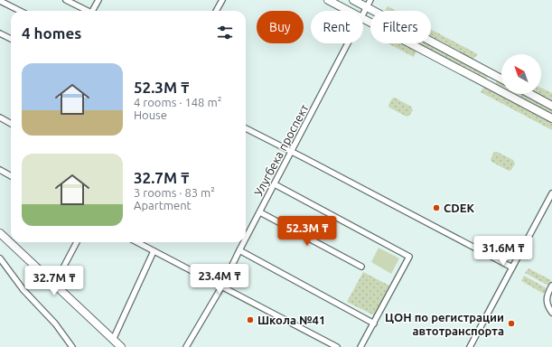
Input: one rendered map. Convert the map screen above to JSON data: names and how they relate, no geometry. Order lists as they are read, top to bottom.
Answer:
{
  "streets": {
    "street": ["Улугбека проспект"]
  },
  "places": ["CDEK", "Школа №41", "ЦОН по регистрации автотранспорта"],
  "north": "top left",
  "page": {
    "chip": ["Buy", "Rent", "Filters"],
    "heading": "4 homes",
    "list": [
      {
        "name": "52.3M ₸",
        "note": "4 rooms · 148 m² · House"
      },
      {
        "name": "32.7M ₸",
        "note": "3 rooms · 83 m² · Apartment"
      }
    ],
    "price": [
      "52.3M ₸",
      "31.6M ₸",
      "23.4M ₸",
      "32.7M ₸"
    ]
  }
}
